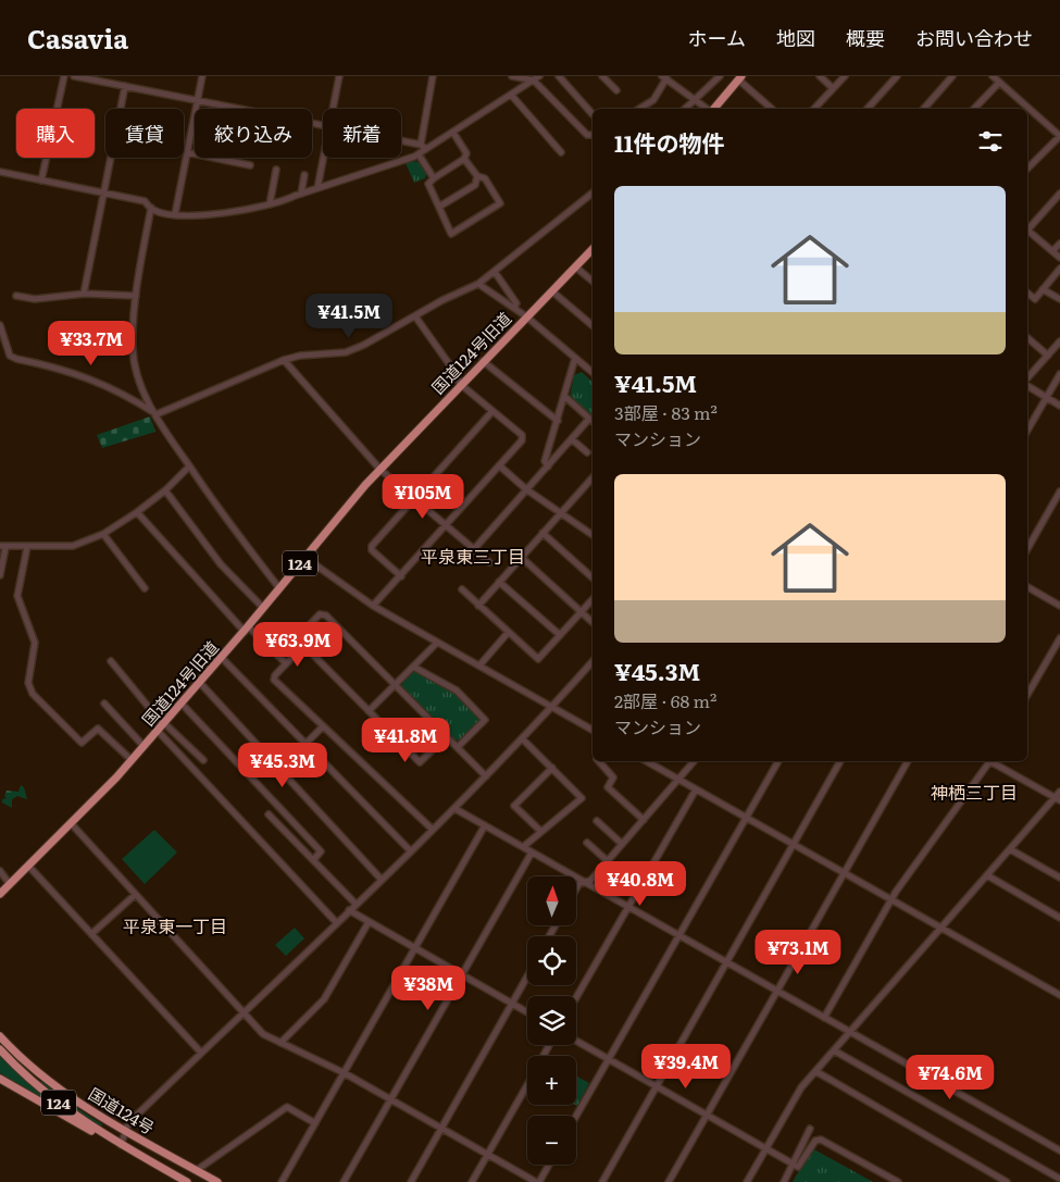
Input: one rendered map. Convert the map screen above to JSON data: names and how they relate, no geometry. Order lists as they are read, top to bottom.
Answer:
{
  "streets": {
    "highway": ["国道124号旧道", "124", "国道124号"]
  },
  "districts": ["平泉東三丁目", "神栖三丁目", "平泉東一丁目"],
  "north": "top",
  "page": {
    "header": "Casavia",
    "nav": [
      "ホーム",
      "地図",
      "概要",
      "お問い合わせ"
    ],
    "chip": [
      "購入",
      "賃貸",
      "絞り込み",
      "新着"
    ],
    "heading": "11件の物件",
    "list": [
      {
        "name": "¥41.5M",
        "note": "3部屋 · 83 m² · マンション"
      },
      {
        "name": "¥45.3M",
        "note": "2部屋 · 68 m² · マンション"
      }
    ],
    "price": [
      "¥41.5M",
      "¥33.7M",
      "¥105M",
      "¥63.9M",
      "¥41.8M",
      "¥45.3M",
      "¥40.8M",
      "¥73.1M",
      "¥38M",
      "¥39.4M",
      "¥74.6M"
    ],
    "map_buttons": ["+", "−"]
  }
}
